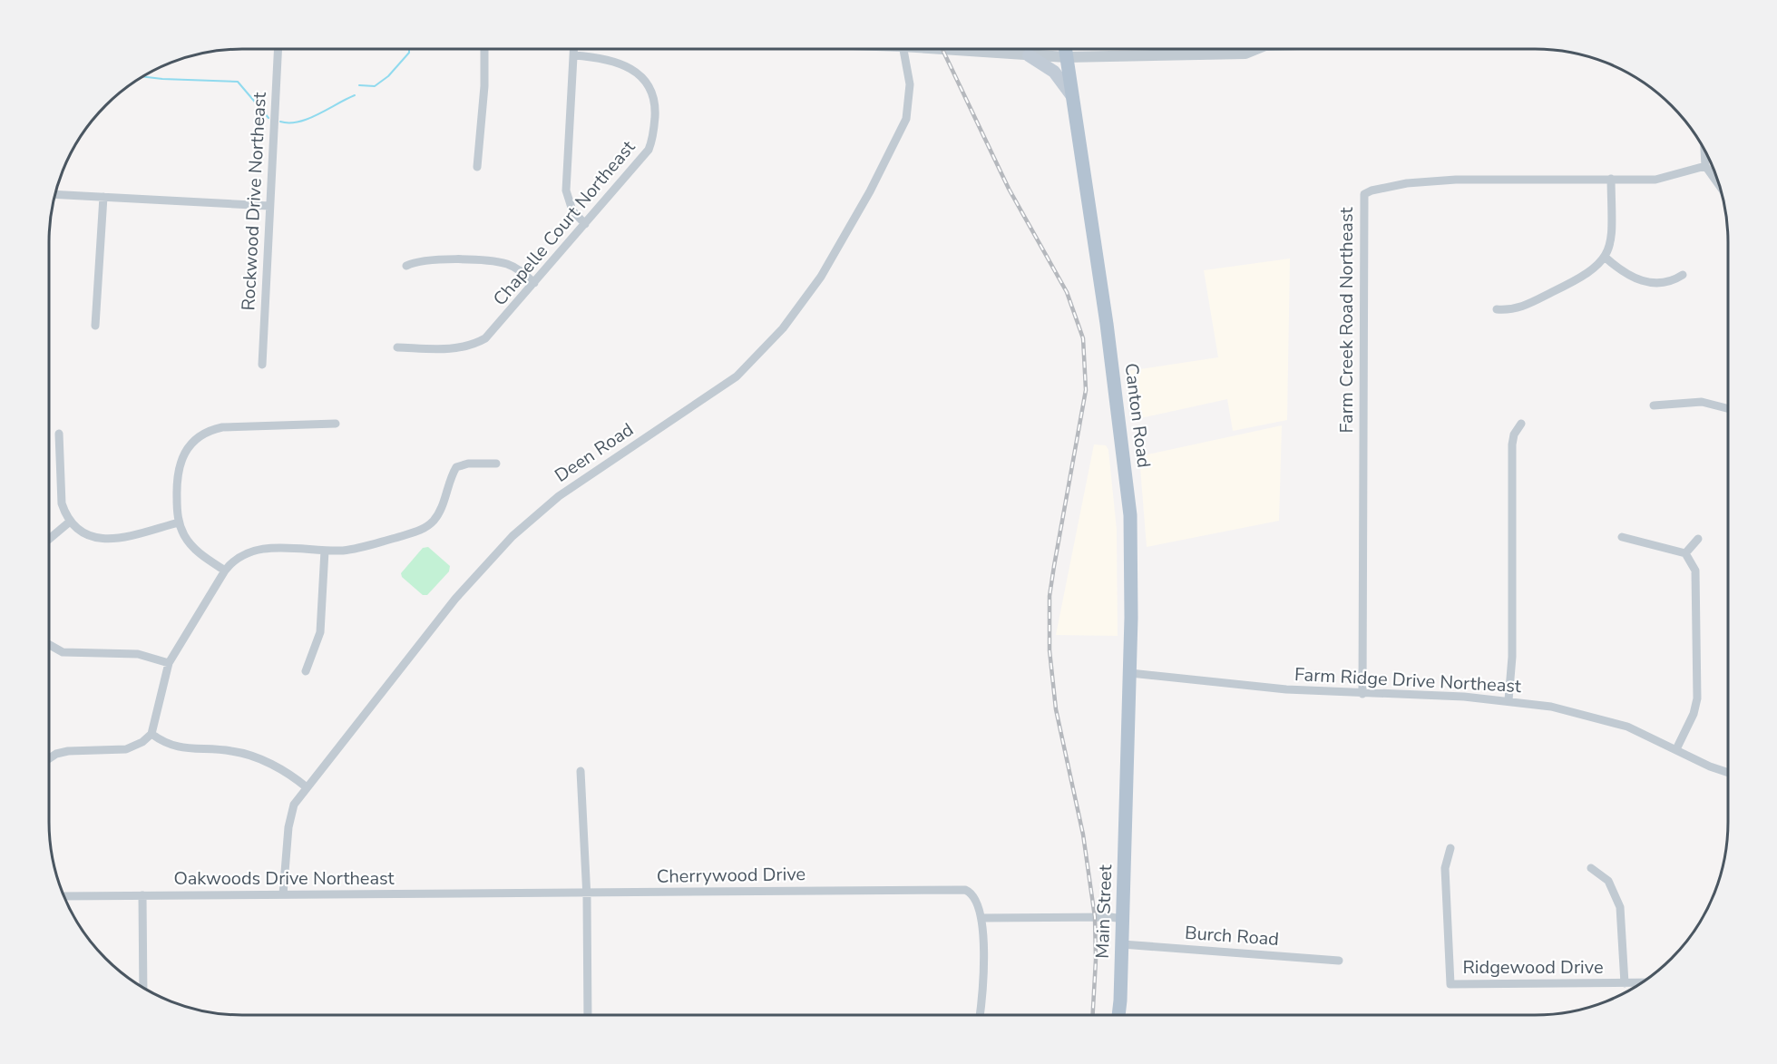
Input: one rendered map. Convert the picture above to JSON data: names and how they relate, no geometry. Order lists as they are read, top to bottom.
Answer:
{
  "streets": {
    "main road": ["Canton Road", "Main Street"],
    "street": [
      "Rockwood Drive Northeast",
      "Chapelle Court Northeast",
      "Farm Creek Road Northeast",
      "Deen Road",
      "Farm Ridge Drive Northeast",
      "Cherrywood Drive",
      "Oakwoods Drive Northeast",
      "Burch Road",
      "Ridgewood Drive"
    ]
  },
  "crossings": [
    ["Farm Creek Road Northeast", "Farm Ridge Drive Northeast"],
    ["Canton Road", "Farm Ridge Drive Northeast"],
    ["Canton Road", "Main Street"],
    ["Deen Road", "Oakwoods Drive Northeast"],
    ["Cherrywood Drive", "Oakwoods Drive Northeast"],
    ["Main Street", "Burch Road"]
  ]
}
